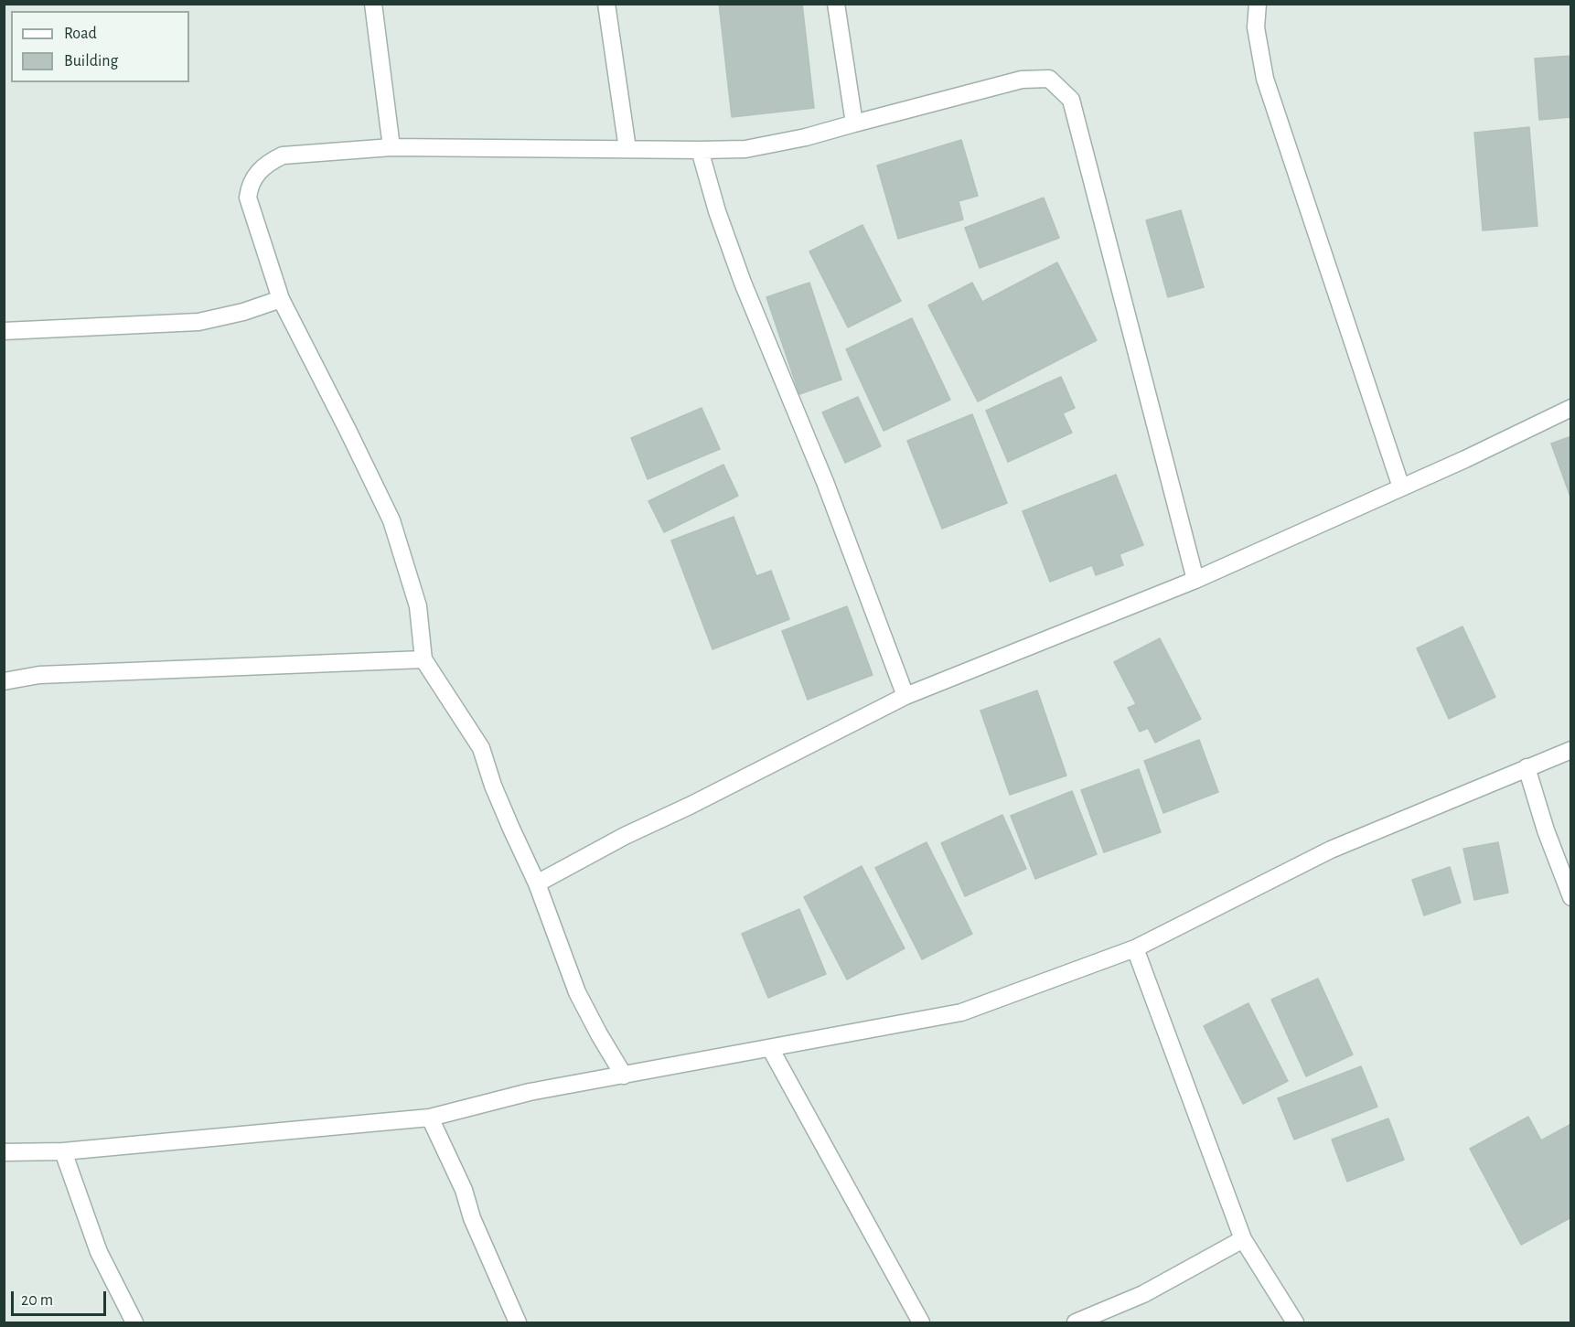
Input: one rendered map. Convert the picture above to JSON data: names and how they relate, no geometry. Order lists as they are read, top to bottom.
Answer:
{
  "legend": ["Road", "Building"],
  "scale_bar": "20 m"
}
